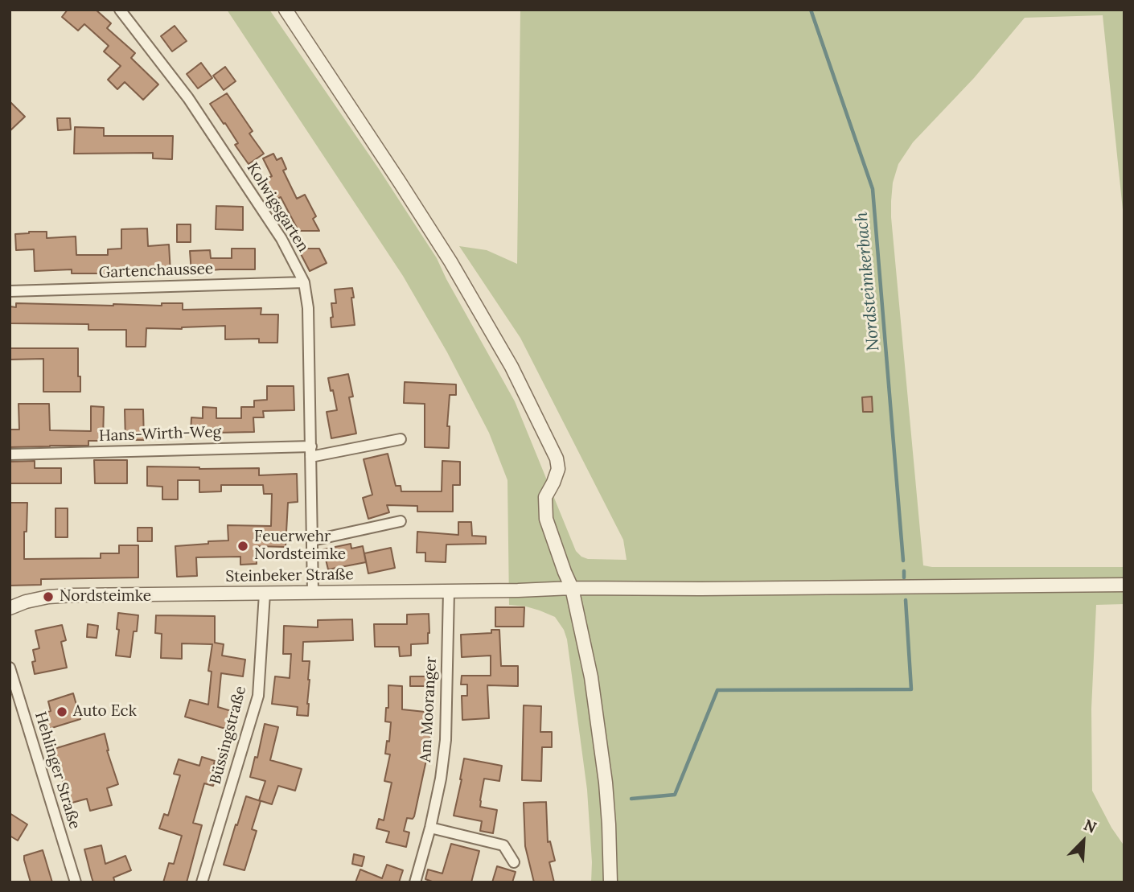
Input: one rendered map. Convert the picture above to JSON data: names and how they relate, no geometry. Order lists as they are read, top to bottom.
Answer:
{
  "streets": {
    "street": [
      "Kolwigsgarten",
      "Gartenchaussee",
      "Hans-Wirth-Weg",
      "Steinbeker Straße",
      "Am Mooranger",
      "Büssingstraße",
      "Hehlinger Straße"
    ]
  },
  "crossings": [
    ["Kolwigsgarten", "Gartenchaussee"],
    ["Kolwigsgarten", "Hans-Wirth-Weg"],
    ["Kolwigsgarten", "Steinbeker Straße"],
    ["Steinbeker Straße", "Am Mooranger"],
    ["Steinbeker Straße", "Büssingstraße"]
  ],
  "water": ["Nordsteimkerbach"],
  "places": ["Feuerwehr Nordsteimke", "Nordsteimke", "Auto Eck"],
  "north": "top right"
}
